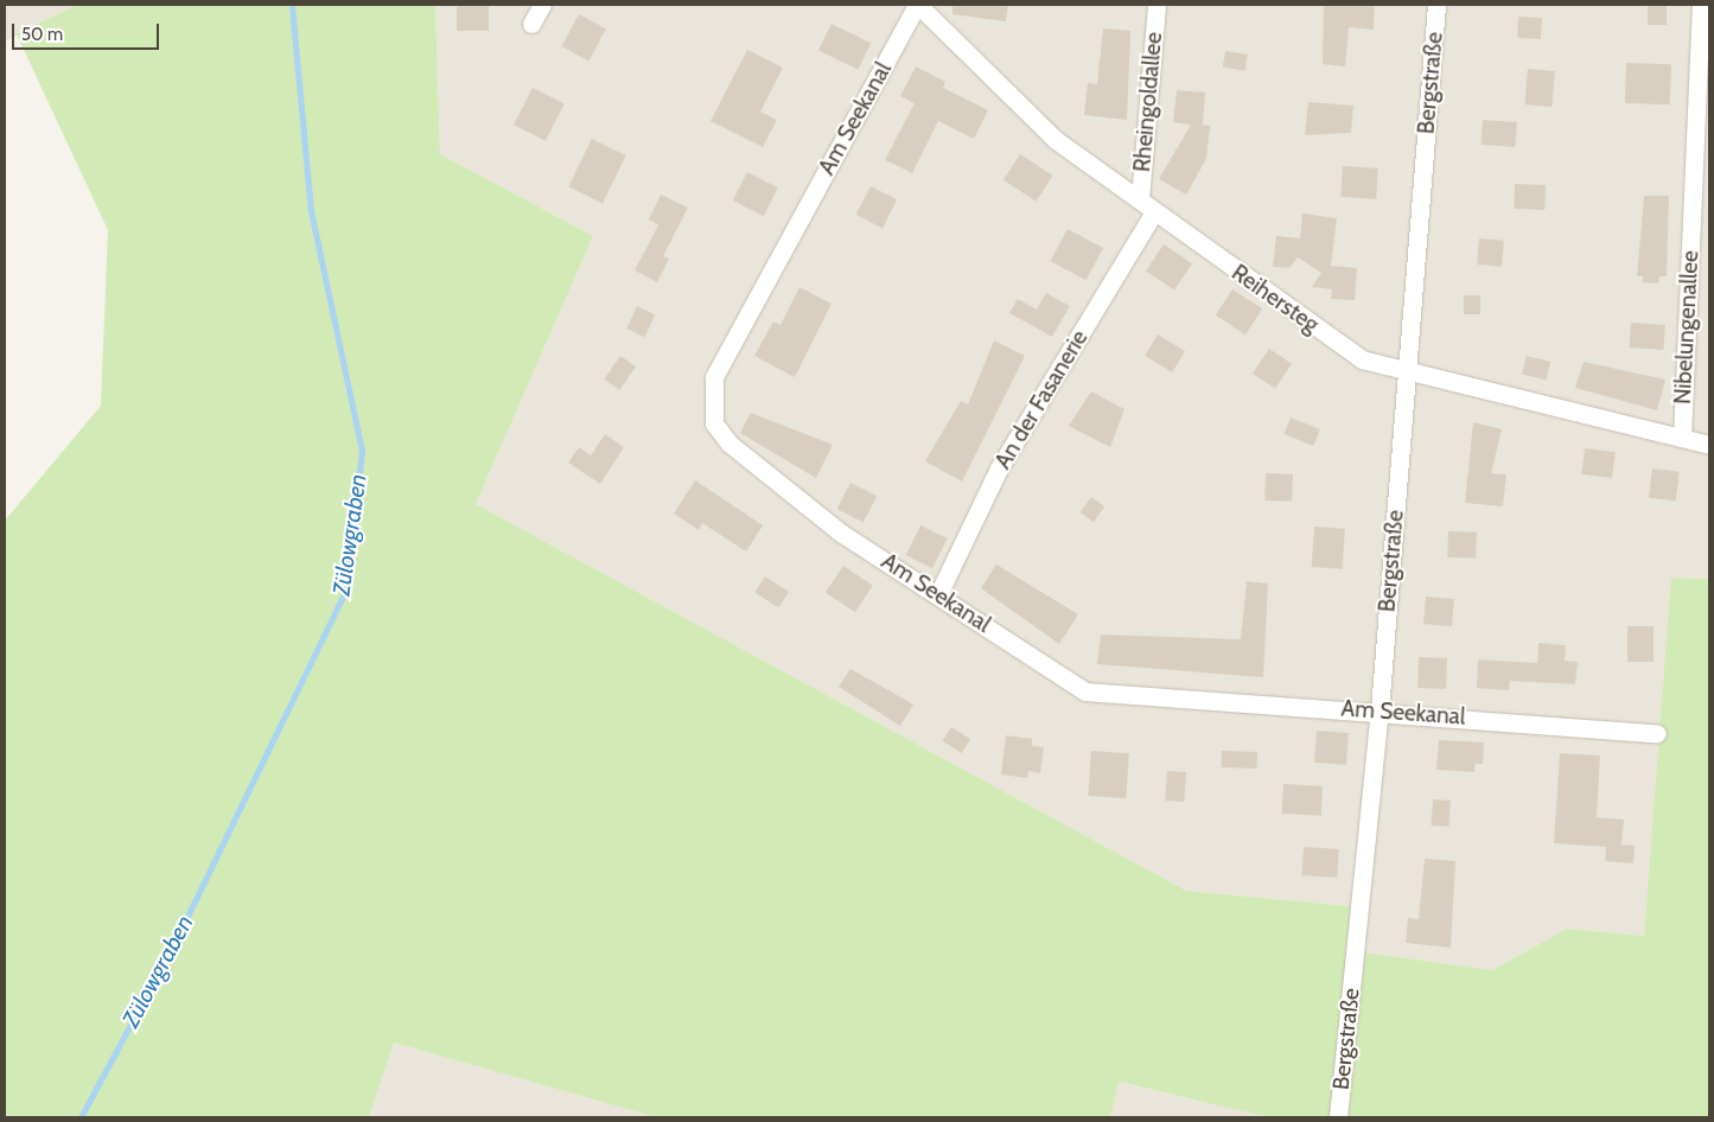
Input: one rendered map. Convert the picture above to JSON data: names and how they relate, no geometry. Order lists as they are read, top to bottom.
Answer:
{
  "streets": {
    "street": [
      "Bergstraße",
      "Rheingoldallee",
      "Am Seekanal",
      "Reihersteg",
      "Nibelungenallee",
      "An der Fasanerie"
    ]
  },
  "crossings": [
    ["Bergstraße", "Am Seekanal"],
    ["Bergstraße", "Reihersteg"],
    ["Rheingoldallee", "Reihersteg"],
    ["Am Seekanal", "Reihersteg"],
    ["Am Seekanal", "An der Fasanerie"],
    ["Reihersteg", "Nibelungenallee"],
    ["Reihersteg", "An der Fasanerie"]
  ],
  "water": ["Zülowgraben"],
  "scale_bar": "50 m"
}
